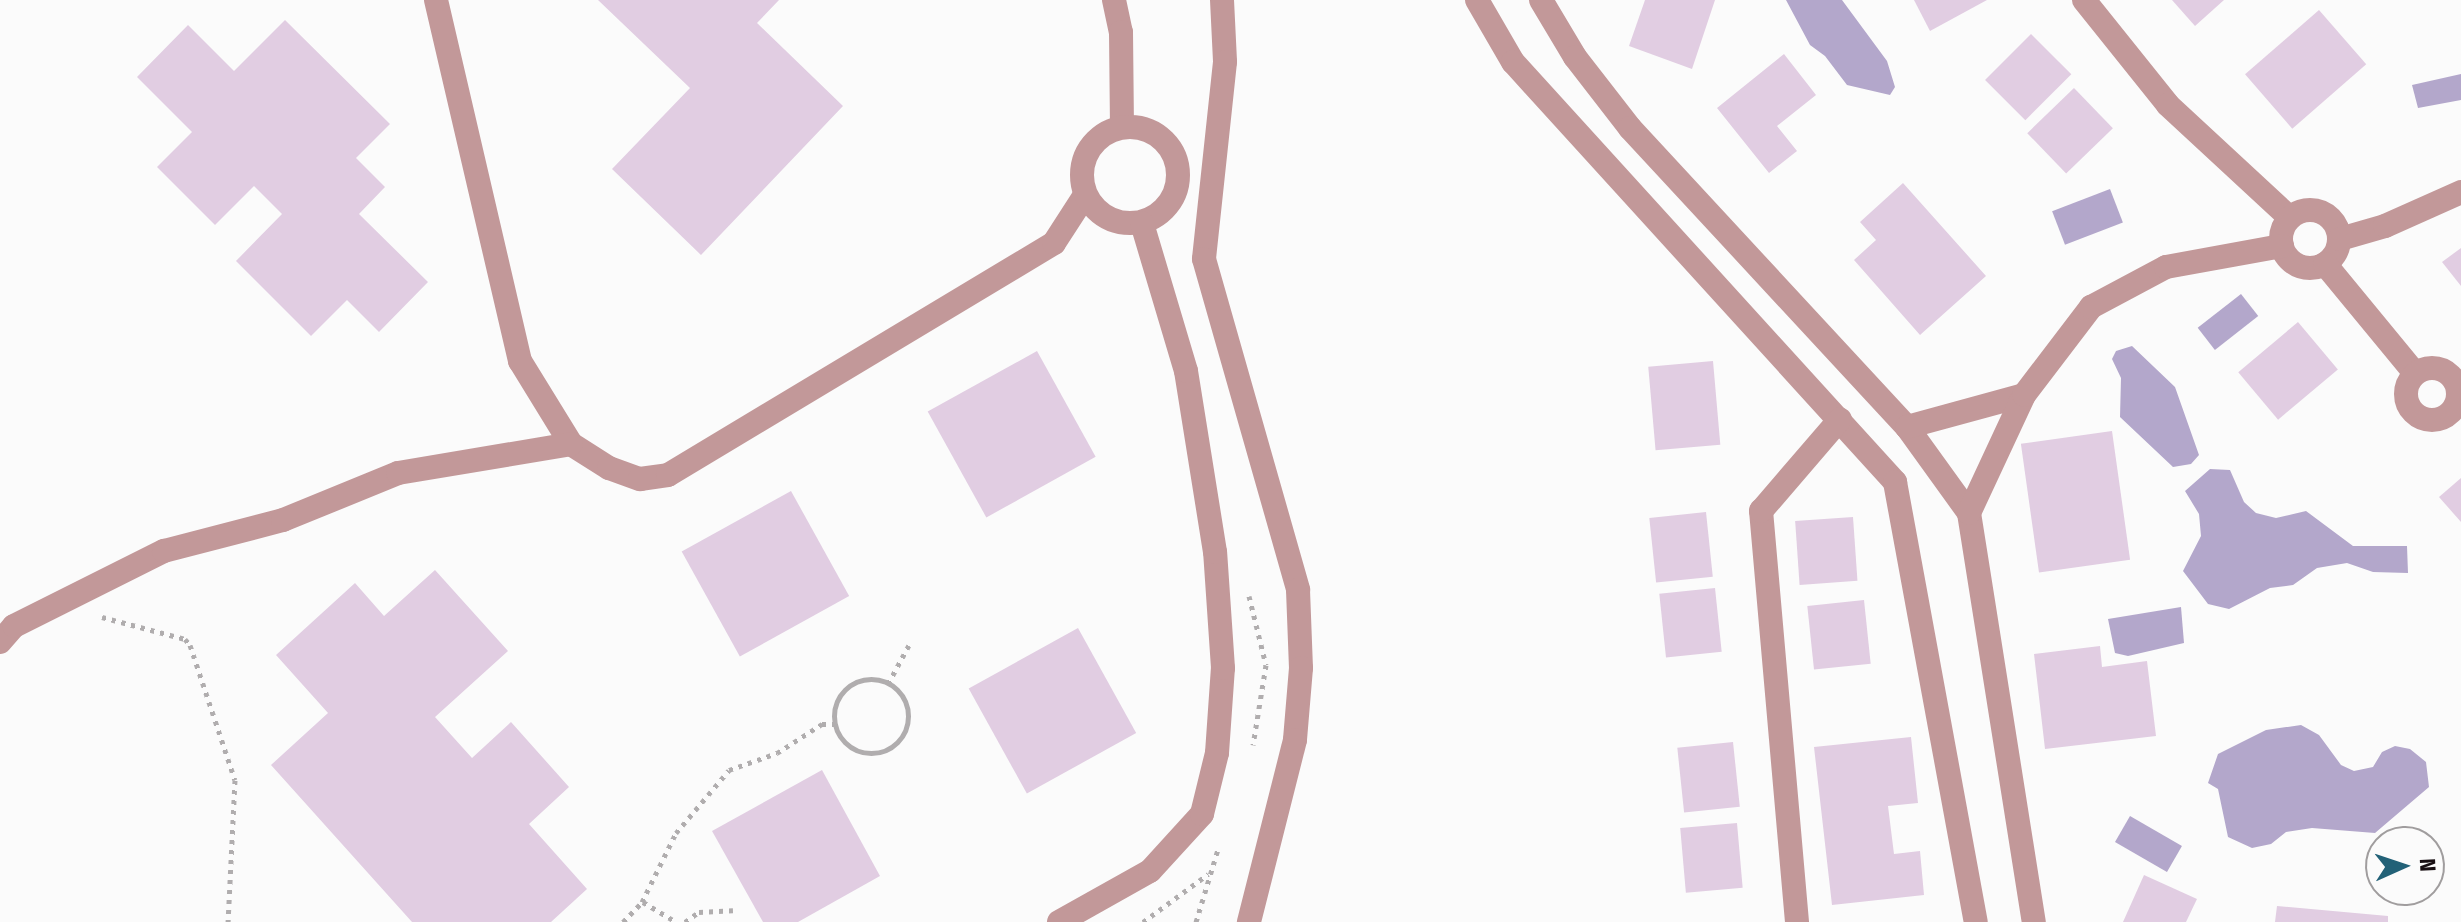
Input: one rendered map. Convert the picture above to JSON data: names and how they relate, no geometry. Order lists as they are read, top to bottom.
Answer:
{
  "north": "right"
}
